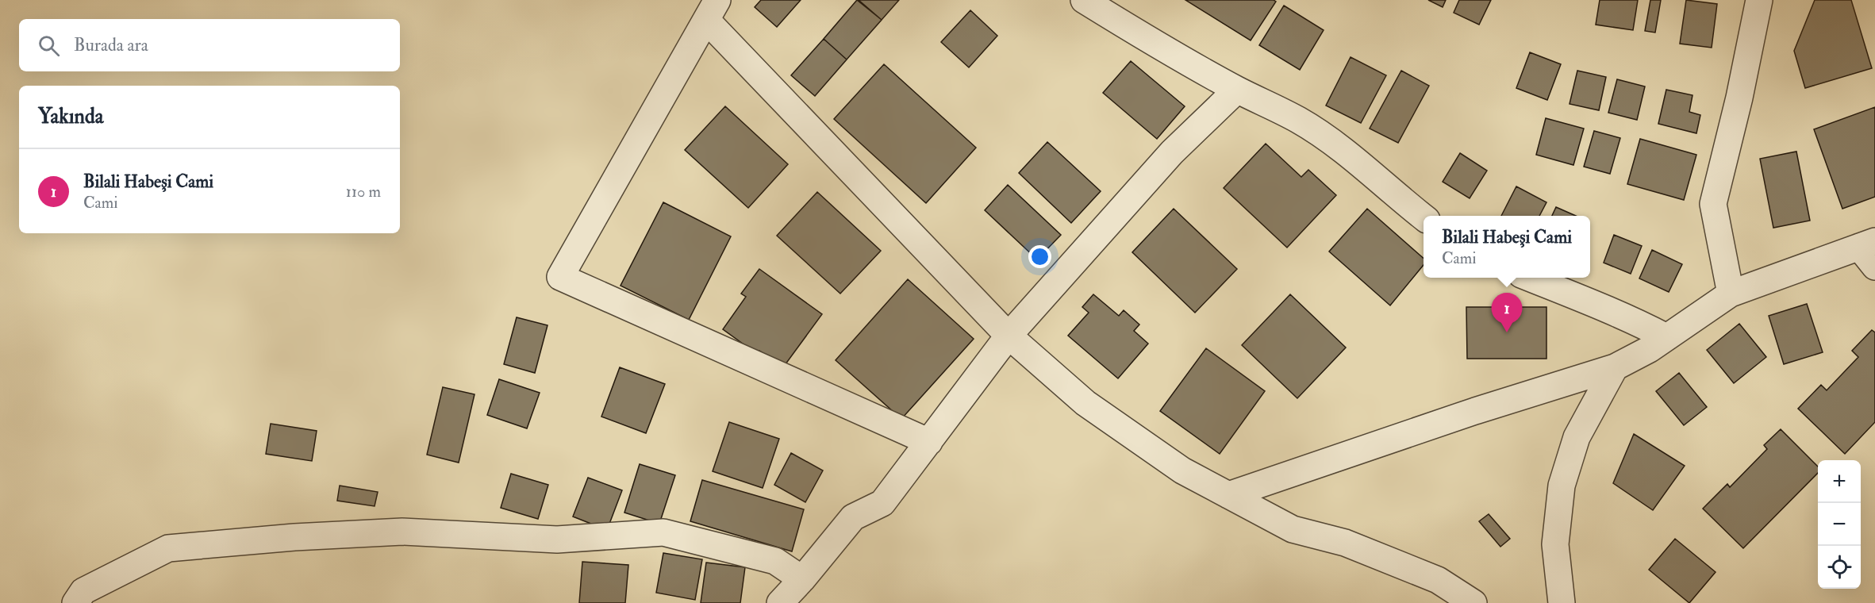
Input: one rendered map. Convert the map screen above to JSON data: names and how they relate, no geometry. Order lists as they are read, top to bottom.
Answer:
{
  "page": {
    "search": "Burada ara",
    "heading": "Yakında",
    "list": [
      {
        "mark": "1",
        "name": "Bilali Habeşi Cami",
        "note": "Cami",
        "value": "110 m"
      }
    ],
    "popup": ["Bilali Habeşi Cami", "Cami"],
    "pins": "1",
    "map_buttons": ["+", "−"]
  }
}
